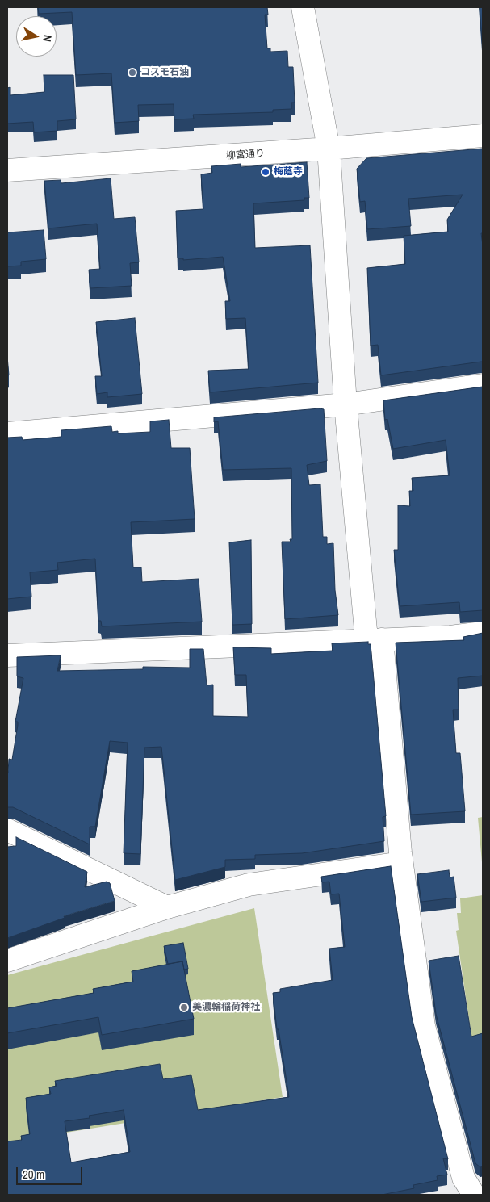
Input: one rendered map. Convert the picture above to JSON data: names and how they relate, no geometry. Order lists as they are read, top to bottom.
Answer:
{
  "streets": {
    "street": ["柳宮通り"]
  },
  "places": ["コスモ石油", "梅蔭寺", "美濃輪稲荷神社"],
  "scale_bar": "20 m",
  "north": "right"
}
